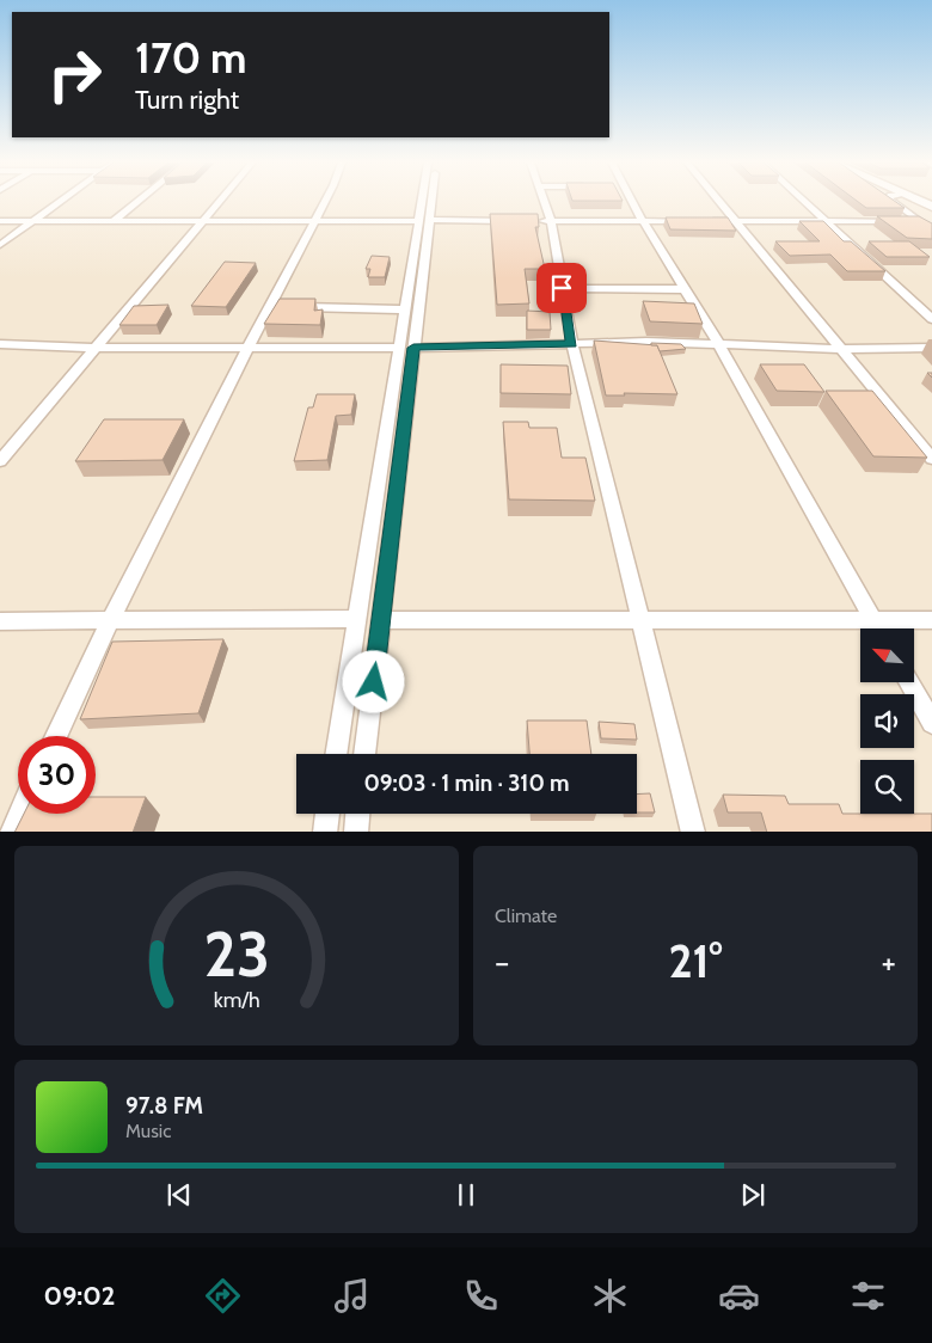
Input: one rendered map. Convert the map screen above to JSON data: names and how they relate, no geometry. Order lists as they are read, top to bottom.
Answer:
{
  "north": "top left",
  "page": {
    "turn": ["170 m", "Turn right"],
    "limit": "30",
    "trip": "09:03 · 1 min · 310 m",
    "tile": "Climate",
    "heat": ["−", "21°", "+"],
    "song": ["97.8 FM", "Music"],
    "tabs": "09:02",
    "gauge": ["23", "km/h"]
  }
}
